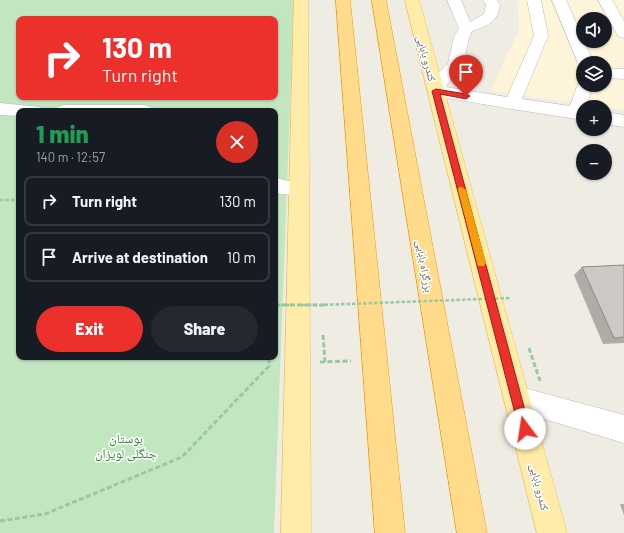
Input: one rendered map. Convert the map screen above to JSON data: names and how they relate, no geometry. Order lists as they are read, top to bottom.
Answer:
{
  "streets": {
    "highway": ["بزرگراه بابایی"],
    "main road": ["کندرو بابایی"]
  },
  "parks": ["بوستان جنگلی لویزان"],
  "page": {
    "map_buttons": ["+", "−"],
    "turn": ["130 m", "Turn right"],
    "heading": ["1 min", "140 m · 12:57"],
    "list": [
      {
        "name": "Turn right",
        "value": "130 m"
      },
      {
        "name": "Arrive at destination",
        "value": "10 m"
      }
    ],
    "buttons": ["Exit", "Share"]
  }
}
